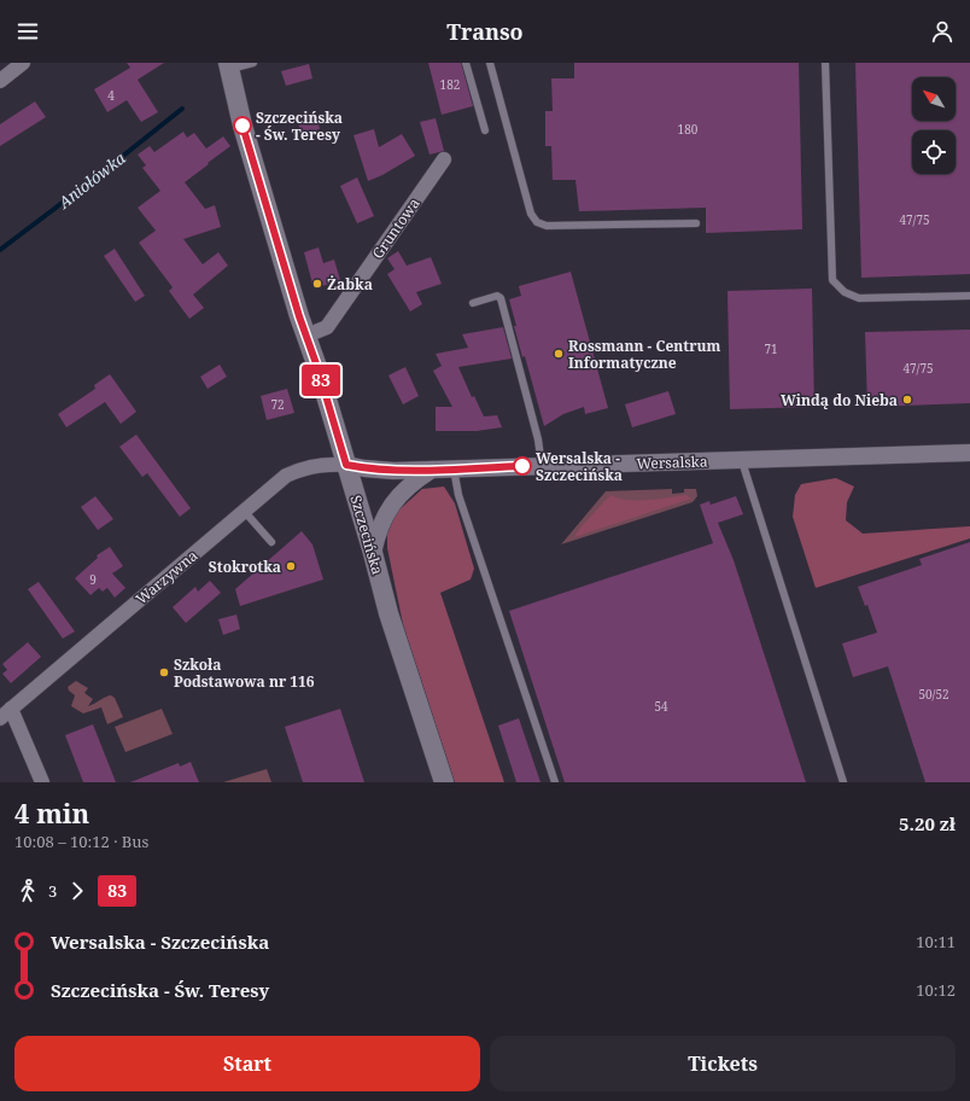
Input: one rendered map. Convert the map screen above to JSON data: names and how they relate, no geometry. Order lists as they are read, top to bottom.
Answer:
{
  "streets": {
    "main road": ["Szczecińska"],
    "street": ["Gruntowa", "Wersalska", "Warzywna"]
  },
  "crossings": [
    ["Gruntowa", "Szczecińska"],
    ["Wersalska", "Szczecińska"],
    ["Wersalska", "Warzywna"],
    ["Szczecińska", "Warzywna"]
  ],
  "water": ["Aniołówka"],
  "places": [
    "Szczecińska - Św. Teresy",
    "Żabka",
    "Rossmann - Centrum Informatyczne",
    "Windą do Nieba",
    "Wersalska - Szczecińska",
    "Stokrotka",
    "Szkoła Podstawowa nr 116"
  ],
  "lines": ["bus line 83"],
  "house_numbers": [
    "182",
    "4",
    "180",
    "47/75",
    "71",
    "47/75",
    "72",
    "9",
    "50/52",
    "54"
  ],
  "north": "top left",
  "page": {
    "header": "Transo",
    "on_map": "83",
    "heading": ["4 min", "10:08 – 10:12 · Bus", "5.20 zł"],
    "legs": ["3", "83"],
    "list": [
      {
        "name": "Wersalska - Szczecińska",
        "value": "10:11"
      },
      {
        "name": "Szczecińska - Św. Teresy",
        "value": "10:12"
      }
    ],
    "buttons": ["Start", "Tickets"]
  }
}
